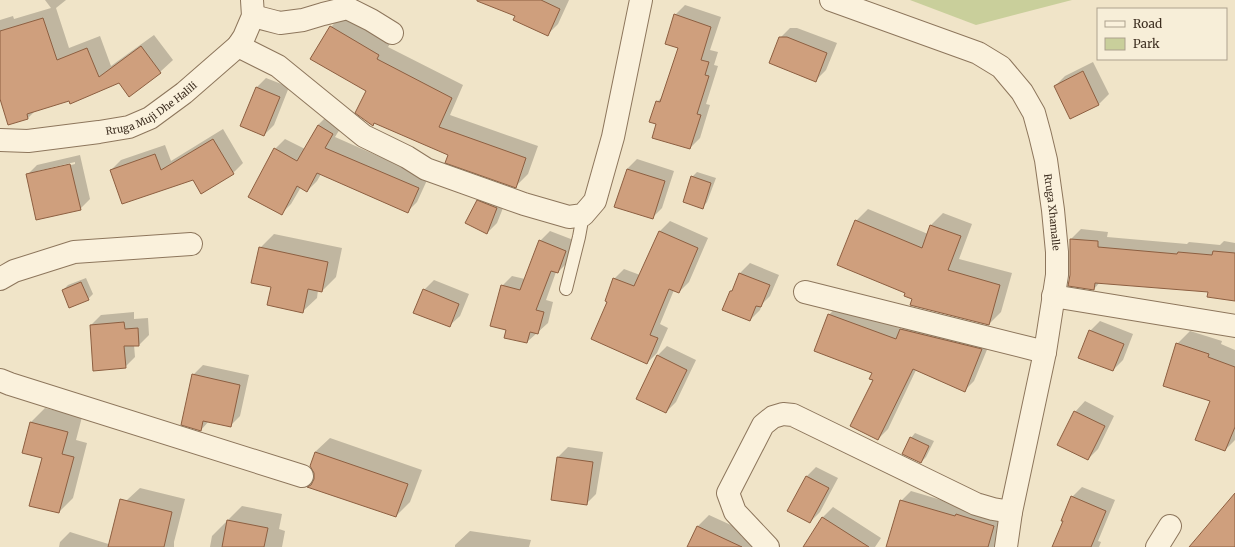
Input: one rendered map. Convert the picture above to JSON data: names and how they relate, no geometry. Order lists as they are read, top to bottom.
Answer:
{
  "streets": {
    "street": ["Rruga Muji Dhe Halili", "Rruga Xhamalle"]
  },
  "legend": ["Road", "Park"]
}
